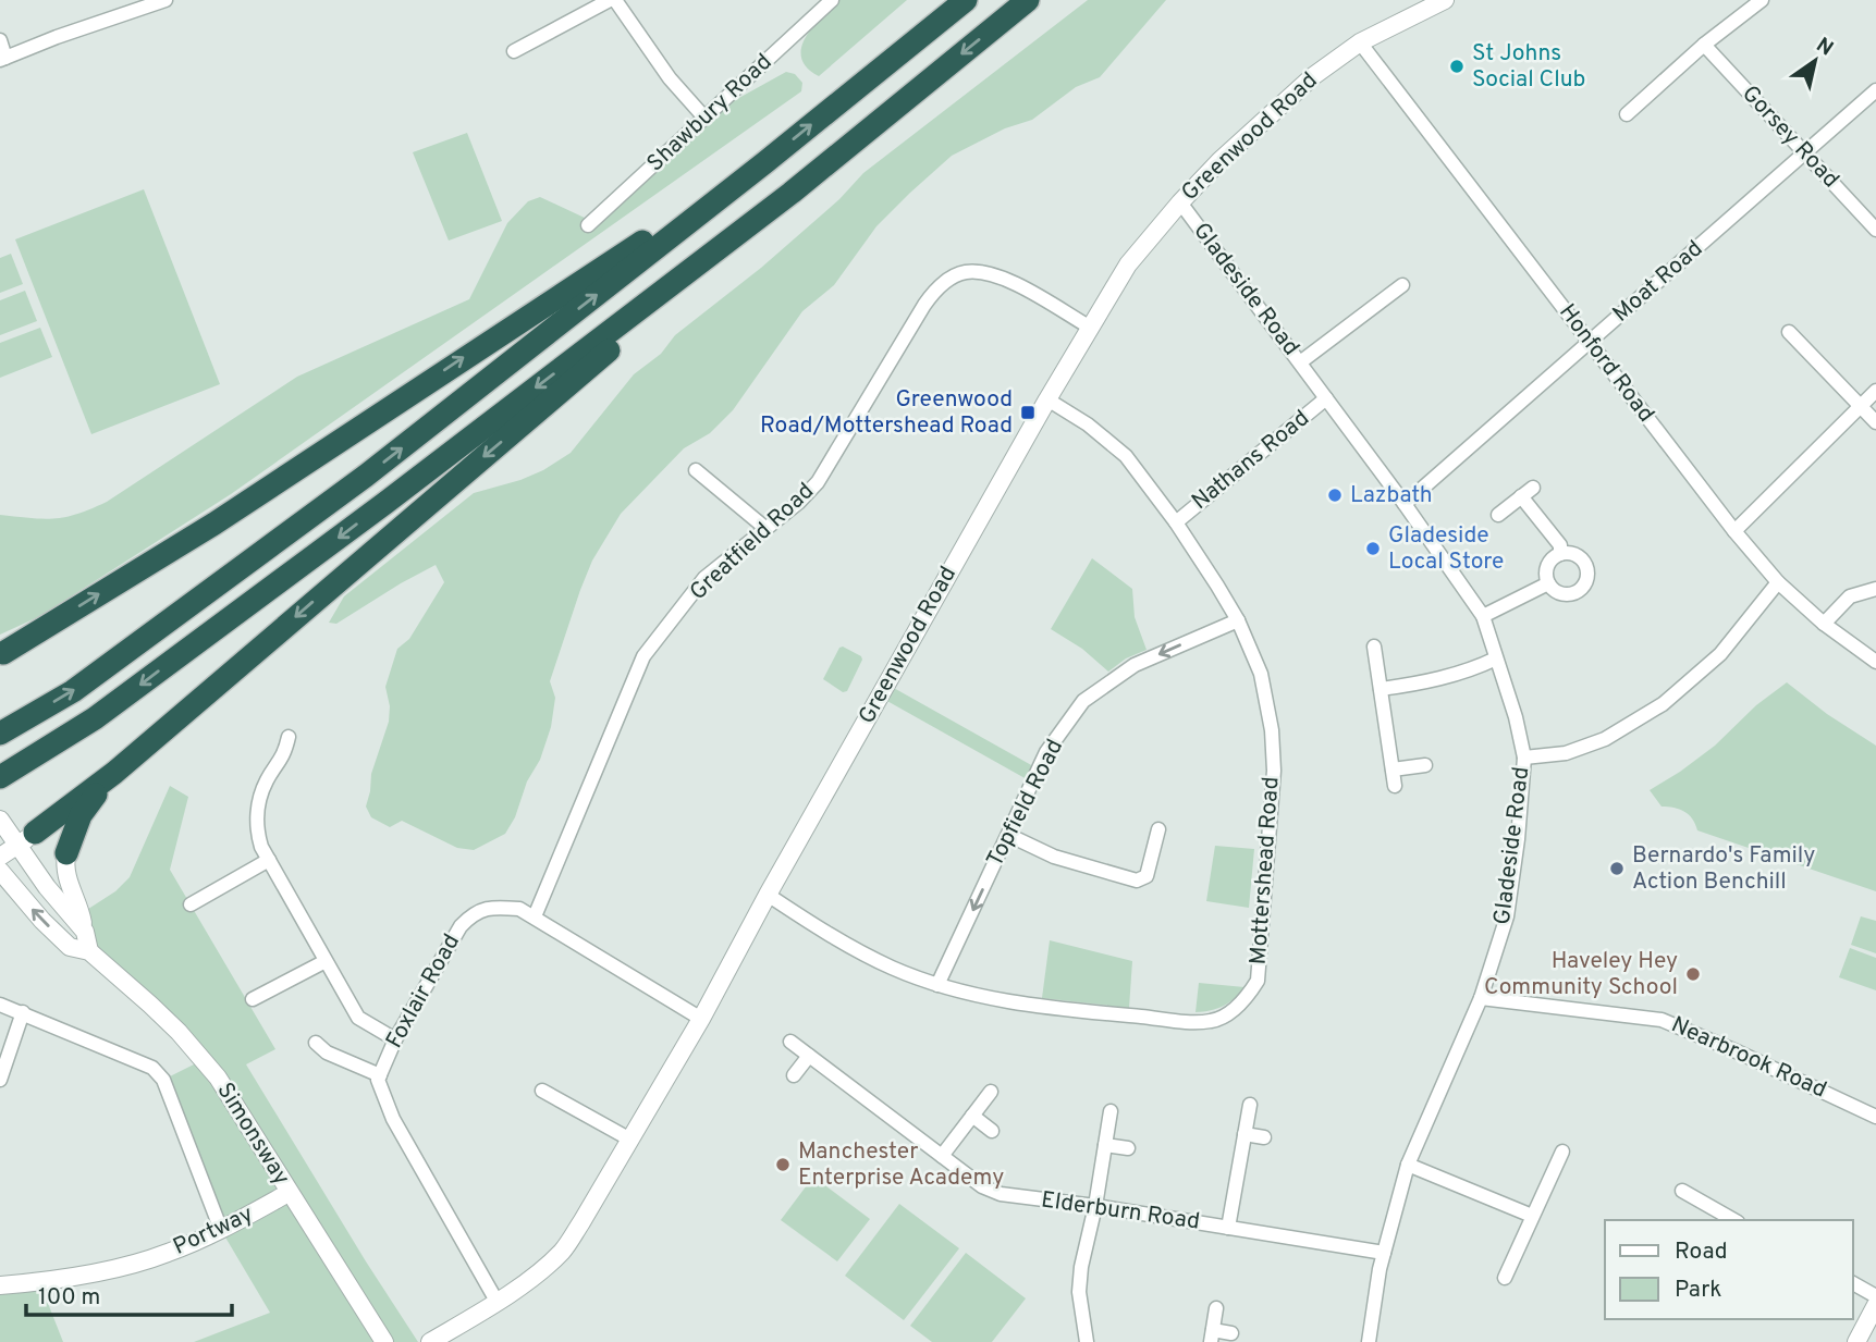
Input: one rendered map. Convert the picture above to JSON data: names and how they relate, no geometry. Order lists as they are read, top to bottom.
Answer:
{
  "streets": {
    "street": [
      "Shawbury Road",
      "Greenwood Road",
      "Gorsey Road",
      "Moat Road",
      "Gladeside Road",
      "Honford Road",
      "Nathans Road",
      "Greatfield Road",
      "Topfield Road",
      "Mottershead Road",
      "Foxlair Road",
      "Nearbrook Road",
      "Simonsway",
      "Elderburn Road",
      "Portway"
    ]
  },
  "crossings": [
    ["Greenwood Road", "Gladeside Road"],
    ["Greenwood Road", "Honford Road"],
    ["Greenwood Road", "Greatfield Road"],
    ["Greenwood Road", "Mottershead Road"],
    ["Greenwood Road", "Foxlair Road"],
    ["Gorsey Road", "Moat Road"],
    ["Moat Road", "Gladeside Road"],
    ["Moat Road", "Honford Road"],
    ["Gladeside Road", "Nathans Road"],
    ["Gladeside Road", "Nearbrook Road"],
    ["Gladeside Road", "Elderburn Road"],
    ["Nathans Road", "Mottershead Road"],
    ["Greatfield Road", "Foxlair Road"],
    ["Topfield Road", "Mottershead Road"],
    ["Simonsway", "Portway"]
  ],
  "one_way": ["Topfield Road"],
  "places": {
    "other": [
      "St Johns Social Club",
      "Lazbath",
      "Gladeside Local Store",
      "Bernardo's Family Action Benchill",
      "Haveley Hey Community School",
      "Manchester Enterprise Academy"
    ],
    "transit": ["Greenwood Road/Mottershead Road"]
  },
  "legend": ["Road", "Park"],
  "scale_bar": "100 m",
  "north": "top right"
}
